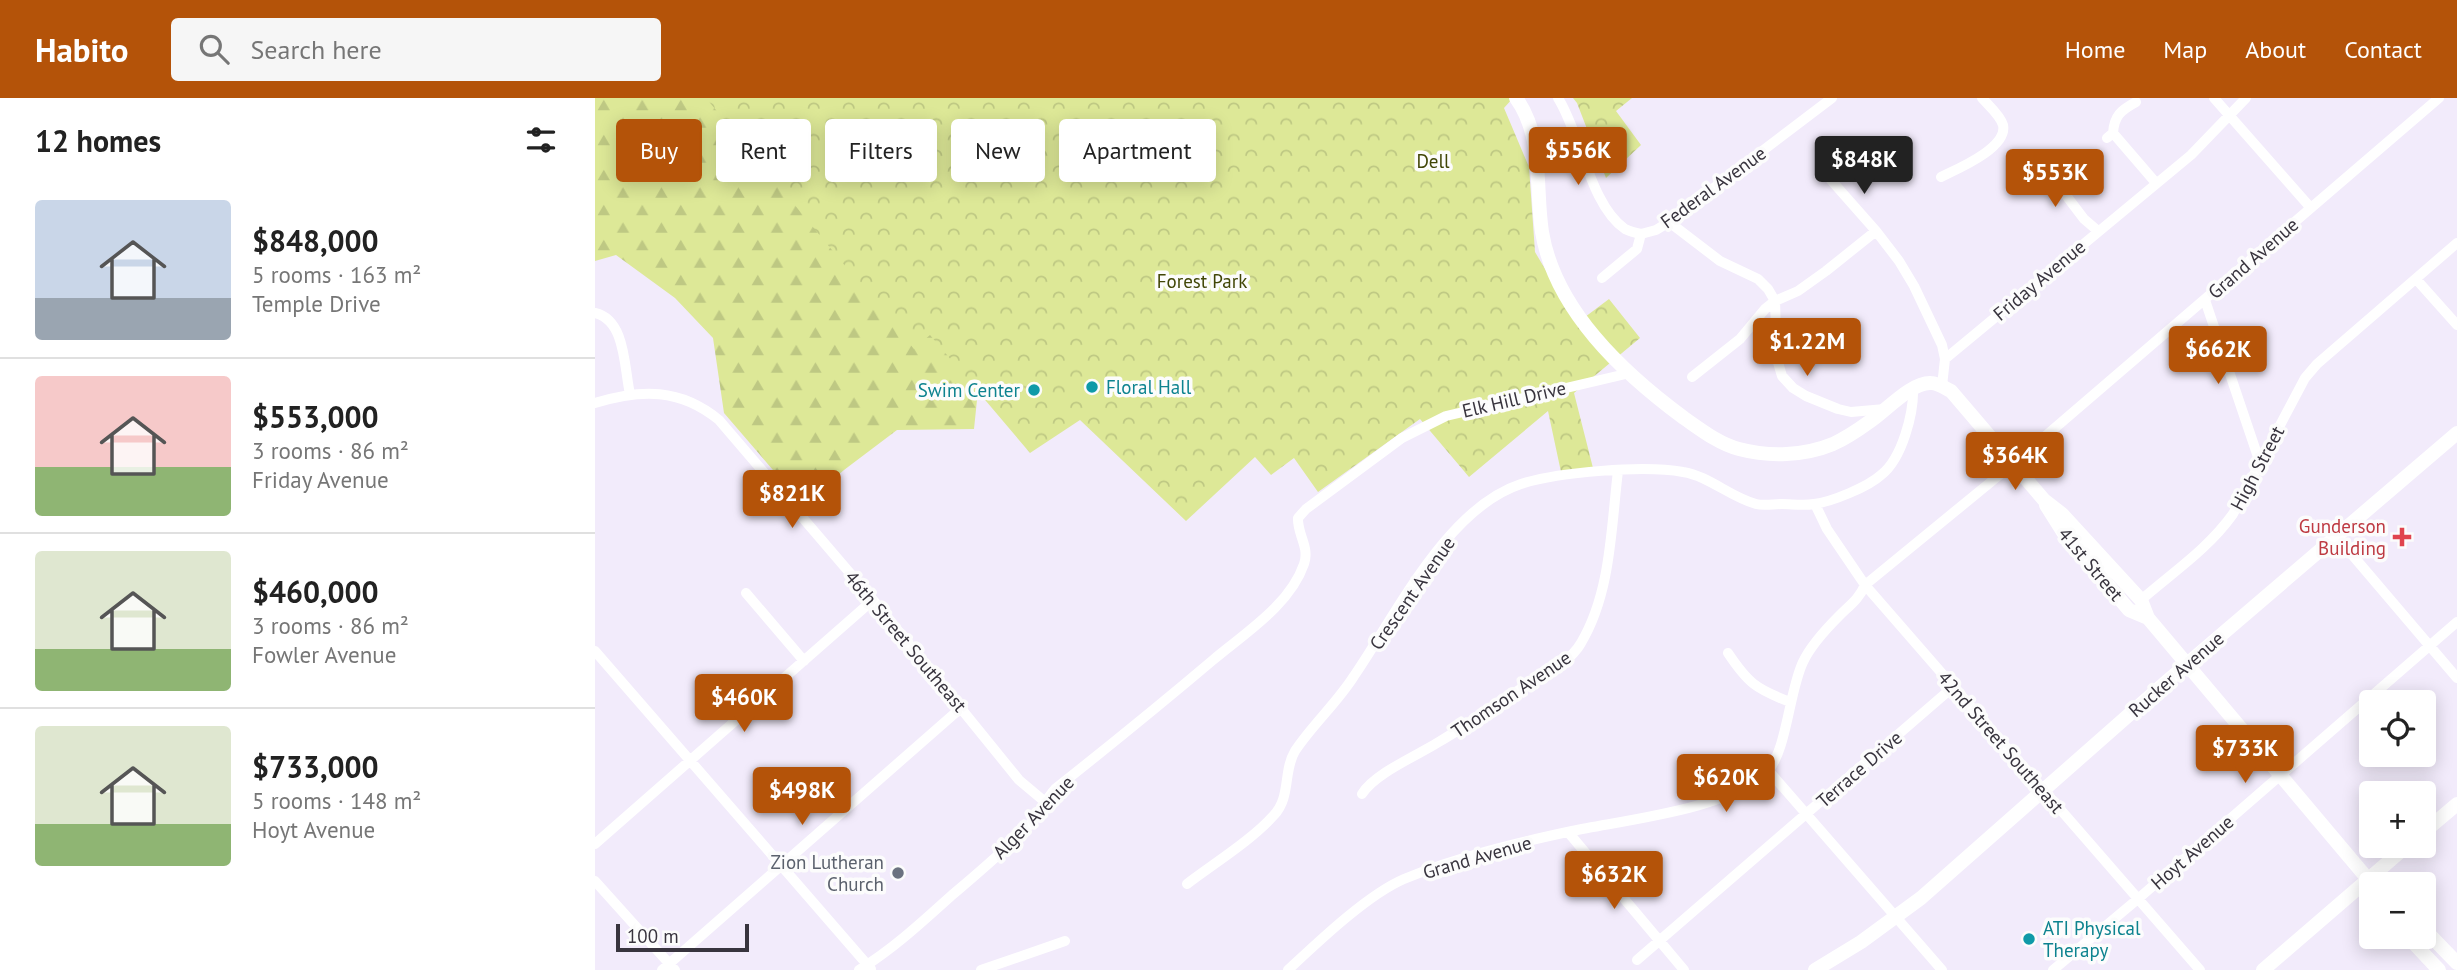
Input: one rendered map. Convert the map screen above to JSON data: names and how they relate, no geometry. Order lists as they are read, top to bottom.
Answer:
{
  "streets": {
    "main road": ["41st Street", "Rucker Avenue"],
    "street": [
      "Federal Avenue",
      "Grand Avenue",
      "Friday Avenue",
      "Elk Hill Drive",
      "High Street",
      "Crescent Avenue",
      "46th Street Southeast",
      "Thomson Avenue",
      "42nd Street Southeast",
      "Terrace Drive",
      "Alger Avenue",
      "Hoyt Avenue"
    ]
  },
  "crossings": [
    ["Grand Avenue", "41st Street"],
    ["Grand Avenue", "42nd Street Southeast"],
    ["Elk Hill Drive", "Alger Avenue"],
    ["High Street", "41st Street"],
    ["41st Street", "Rucker Avenue"],
    ["41st Street", "Hoyt Avenue"],
    ["Crescent Avenue", "Thomson Avenue"],
    ["Crescent Avenue", "42nd Street Southeast"],
    ["46th Street Southeast", "Alger Avenue"],
    ["Rucker Avenue", "42nd Street Southeast"],
    ["42nd Street Southeast", "Terrace Drive"],
    ["42nd Street Southeast", "Hoyt Avenue"]
  ],
  "parks": ["Dell", "Forest Park"],
  "places": {
    "other": [
      "Floral Hall",
      "Swim Center",
      "Zion Lutheran Church",
      "ATI Physical Therapy"
    ],
    "health": ["Gunderson Building"]
  },
  "scale_bar": "100 m",
  "page": {
    "header": "Habito",
    "search": "Search here",
    "nav": [
      "Home",
      "Map",
      "About",
      "Contact"
    ],
    "heading": "12 homes",
    "chip": [
      "Buy",
      "Rent",
      "Filters",
      "New",
      "Apartment"
    ],
    "price": [
      "$556K",
      "$848K",
      "$553K",
      "$1.22M",
      "$662K",
      "$364K",
      "$821K",
      "$460K",
      "$733K",
      "$620K",
      "$498K",
      "$632K"
    ],
    "list": [
      {
        "name": "$848,000",
        "note": "5 rooms · 163 m² · Temple Drive"
      },
      {
        "name": "$553,000",
        "note": "3 rooms · 86 m² · Friday Avenue"
      },
      {
        "name": "$460,000",
        "note": "3 rooms · 86 m² · Fowler Avenue"
      },
      {
        "name": "$733,000",
        "note": "5 rooms · 148 m² · Hoyt Avenue"
      }
    ],
    "map_buttons": ["+", "−"],
    "scale": "100 m"
  }
}
